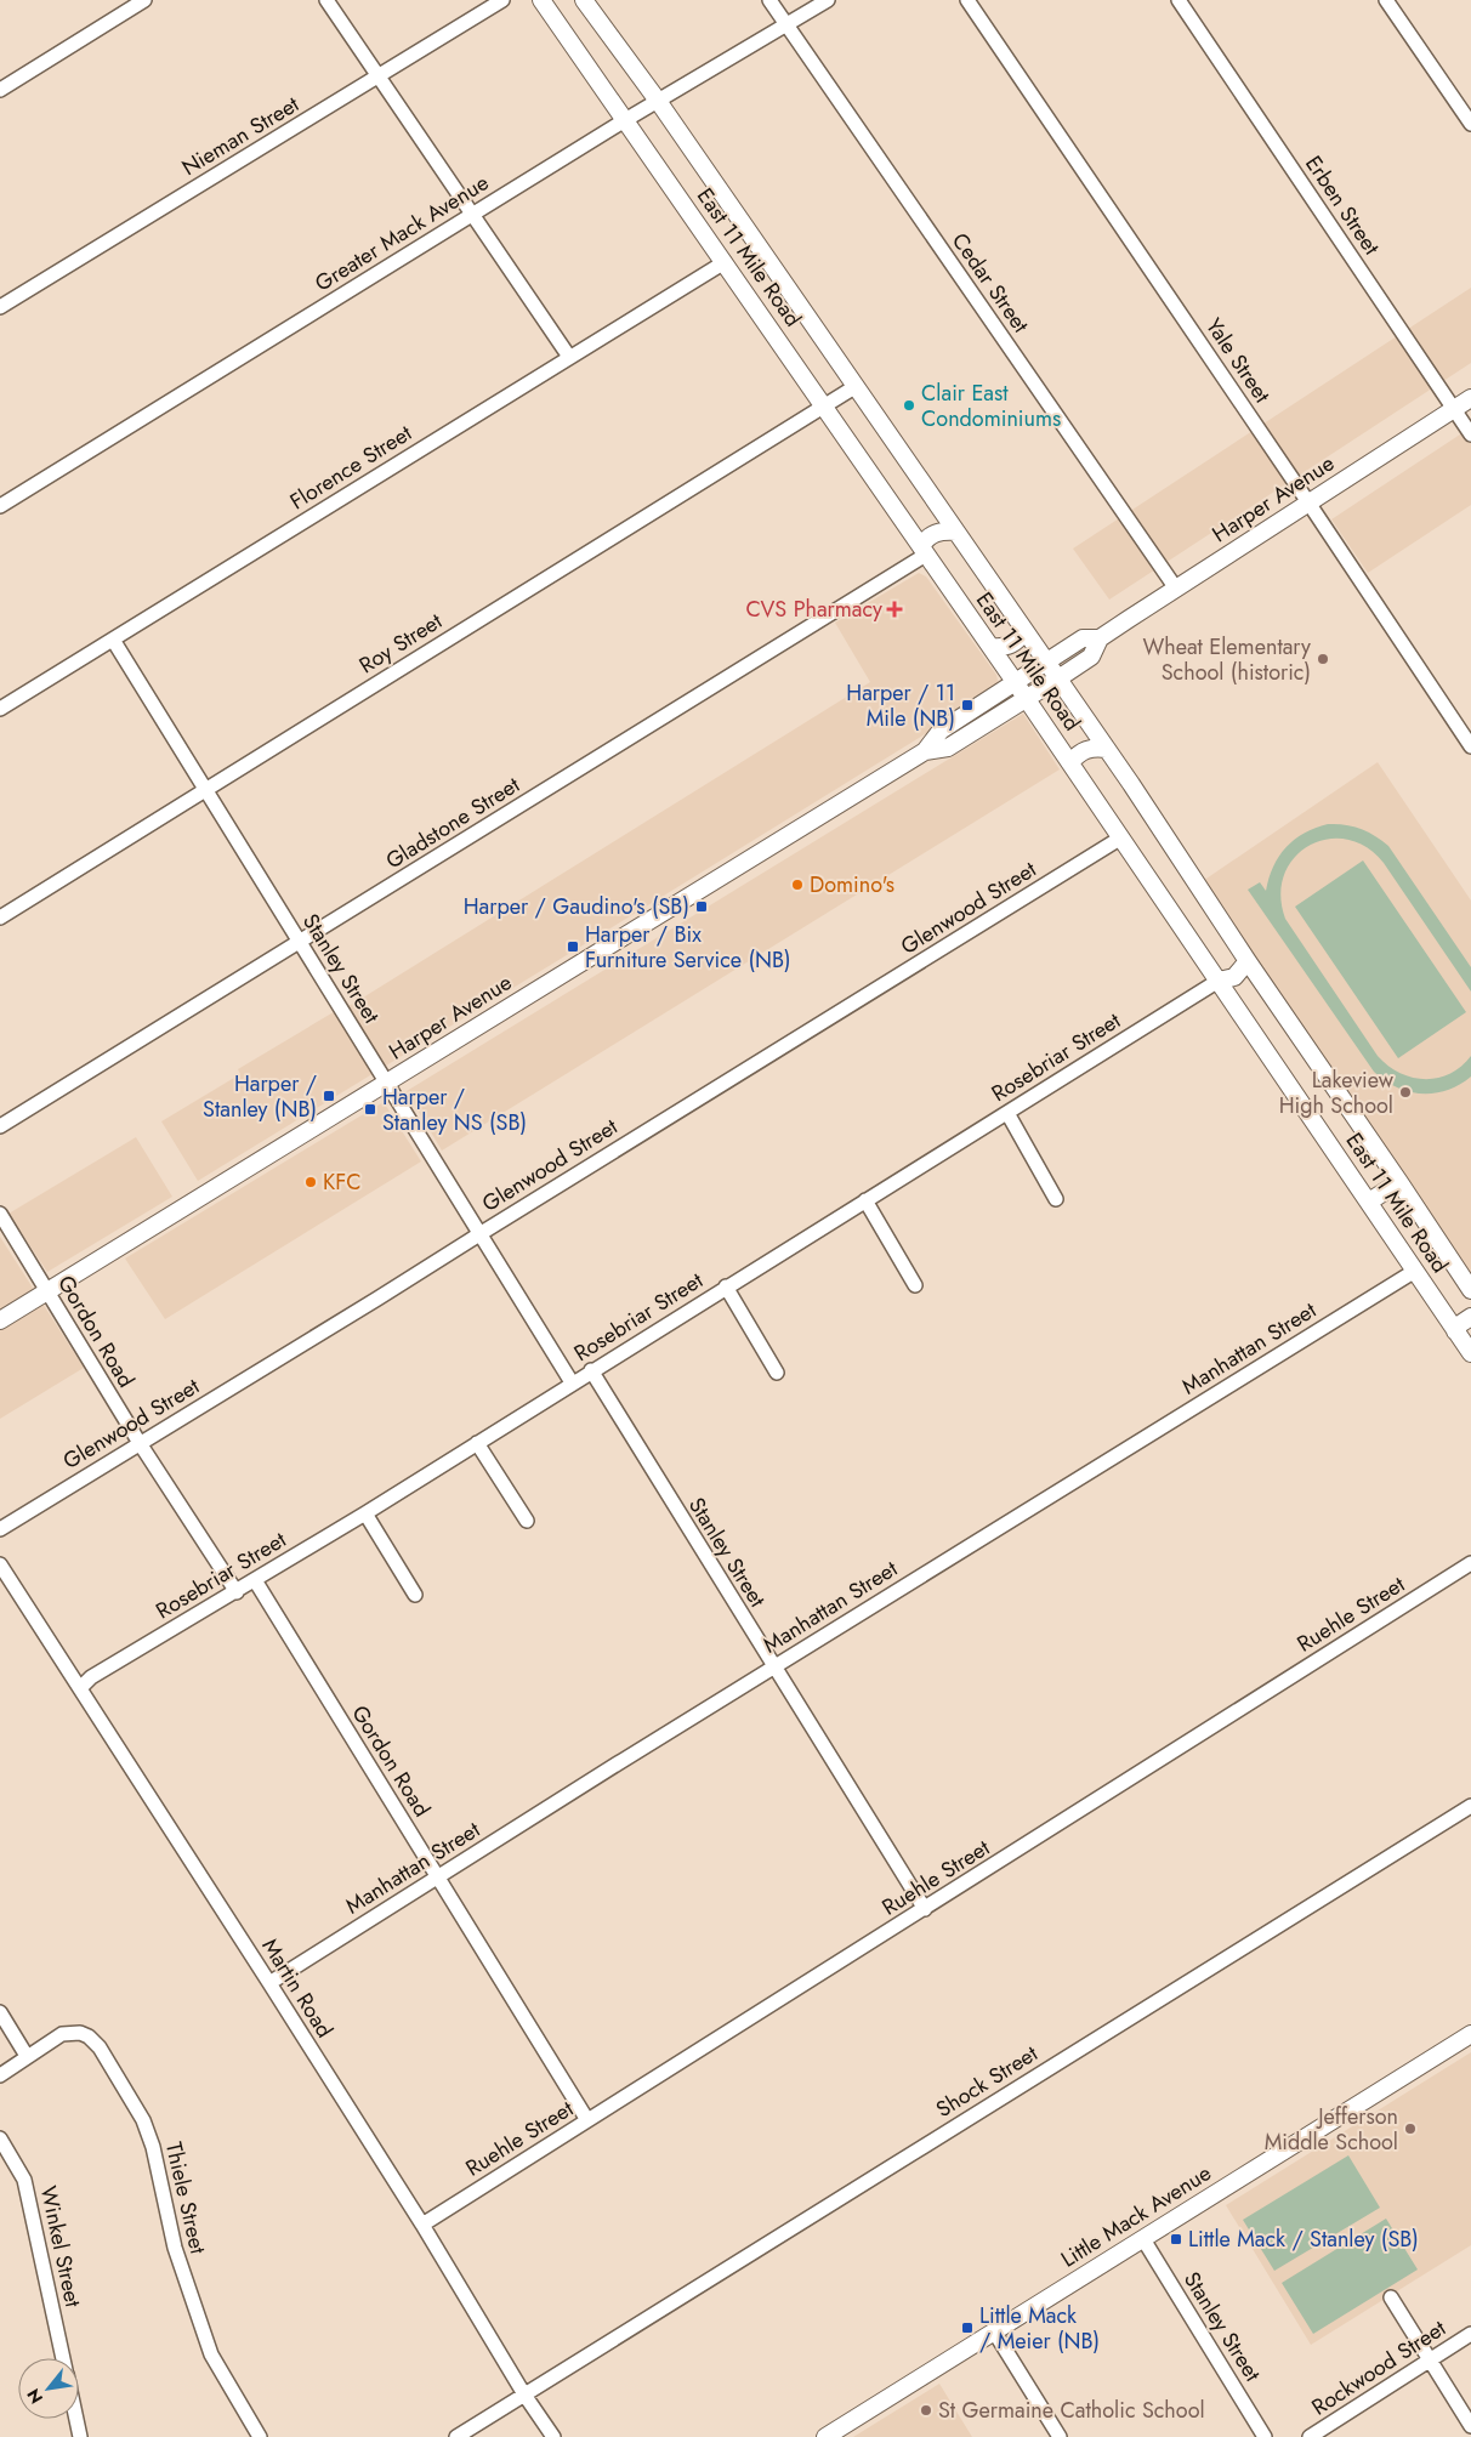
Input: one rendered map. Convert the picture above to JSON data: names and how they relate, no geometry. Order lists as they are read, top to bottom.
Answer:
{
  "streets": {
    "main road": ["East 11 Mile Road", "Harper Avenue", "Little Mack Avenue"],
    "street": [
      "Nieman Street",
      "Erben Street",
      "Greater Mack Avenue",
      "Cedar Street",
      "Yale Street",
      "Florence Street",
      "Roy Street",
      "Gladstone Street",
      "Glenwood Street",
      "Stanley Street",
      "Rosebriar Street",
      "Gordon Road",
      "Manhattan Street",
      "Ruehle Street",
      "Martin Road",
      "Shock Street",
      "Thiele Street",
      "Winkel Street",
      "Rockwood Street"
    ]
  },
  "crossings": [
    ["Erben Street", "Harper Avenue"],
    ["Greater Mack Avenue", "East 11 Mile Road"],
    ["Greater Mack Avenue", "Cedar Street"],
    ["East 11 Mile Road", "Florence Street"],
    ["East 11 Mile Road", "Harper Avenue"],
    ["East 11 Mile Road", "Roy Street"],
    ["East 11 Mile Road", "Gladstone Street"],
    ["East 11 Mile Road", "Glenwood Street"],
    ["East 11 Mile Road", "Rosebriar Street"],
    ["East 11 Mile Road", "Manhattan Street"],
    ["Cedar Street", "Harper Avenue"],
    ["Yale Street", "Harper Avenue"],
    ["Florence Street", "Stanley Street"],
    ["Harper Avenue", "Stanley Street"],
    ["Harper Avenue", "Gordon Road"],
    ["Roy Street", "Stanley Street"],
    ["Gladstone Street", "Stanley Street"],
    ["Glenwood Street", "Stanley Street"],
    ["Glenwood Street", "Gordon Road"],
    ["Stanley Street", "Rosebriar Street"],
    ["Stanley Street", "Manhattan Street"],
    ["Stanley Street", "Ruehle Street"],
    ["Stanley Street", "Little Mack Avenue"],
    ["Rosebriar Street", "Gordon Road"],
    ["Rosebriar Street", "Martin Road"],
    ["Gordon Road", "Manhattan Street"],
    ["Gordon Road", "Ruehle Street"],
    ["Manhattan Street", "Martin Road"],
    ["Ruehle Street", "Martin Road"],
    ["Martin Road", "Shock Street"]
  ],
  "places": {
    "other": [
      "Clair East Condominiums",
      "Wheat Elementary School (historic)",
      "Domino's",
      "Lakeview High School",
      "KFC",
      "Jefferson Middle School",
      "St Germaine Catholic School"
    ],
    "health": ["CVS Pharmacy"],
    "transit": [
      "Harper / 11 Mile (NB)",
      "Harper / Gaudino's (SB)",
      "Harper / Bix Furniture Service (NB)",
      "Harper / Stanley (NB)",
      "Harper / Stanley NS (SB)",
      "Little Mack / Stanley (SB)",
      "Little Mack / Meier (NB)"
    ]
  },
  "north": "bottom left"
}
